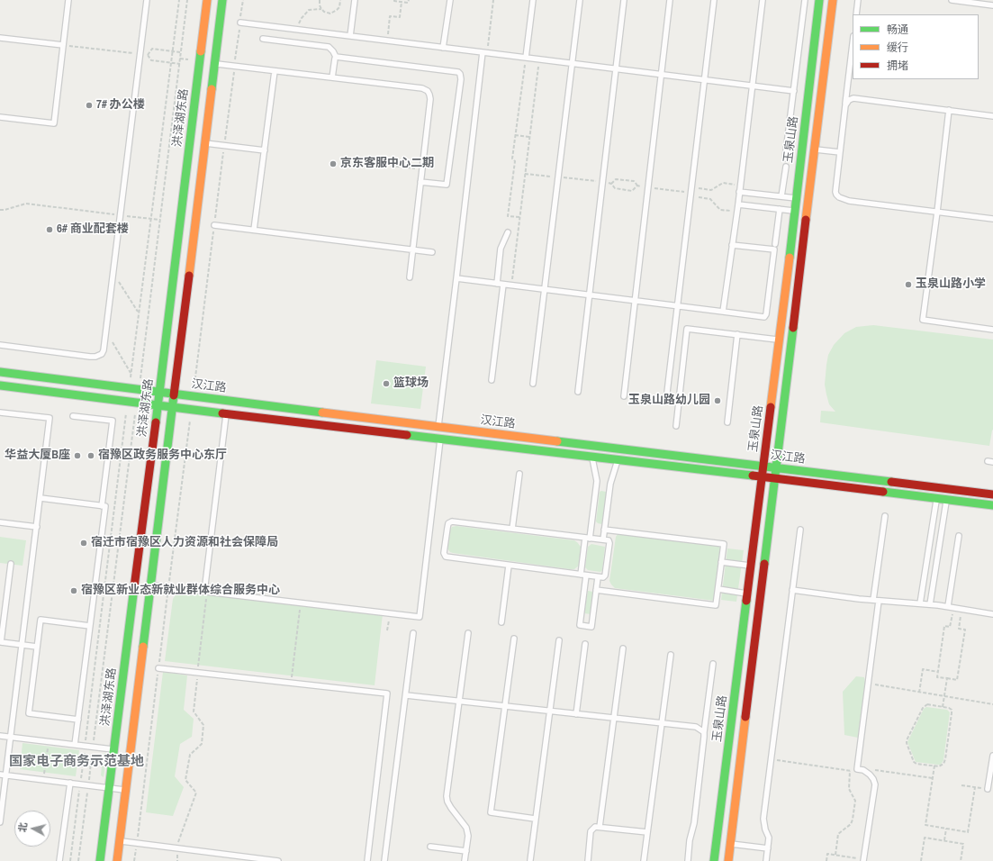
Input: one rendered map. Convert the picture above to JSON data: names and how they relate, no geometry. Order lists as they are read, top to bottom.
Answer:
{
  "streets": {
    "street": ["洪泽湖东路", "玉泉山路", "汉江路"]
  },
  "crossings": [
    ["洪泽湖东路", "汉江路"],
    ["玉泉山路", "汉江路"]
  ],
  "districts": ["国家电子商务示范基地"],
  "places": [
    "7# 办公楼",
    "京东客服中心二期",
    "6# 商业配套楼",
    "玉泉山路小学",
    "篮球场",
    "玉泉山路幼儿园",
    "华益大厦B座",
    "宿豫区政务服务中心东厅",
    "宿迁市宿豫区人力资源和社会保障局",
    "宿豫区新业态新就业群体综合服务中心"
  ],
  "legend": ["畅通", "缓行", "拥堵"],
  "north": "left"
}
